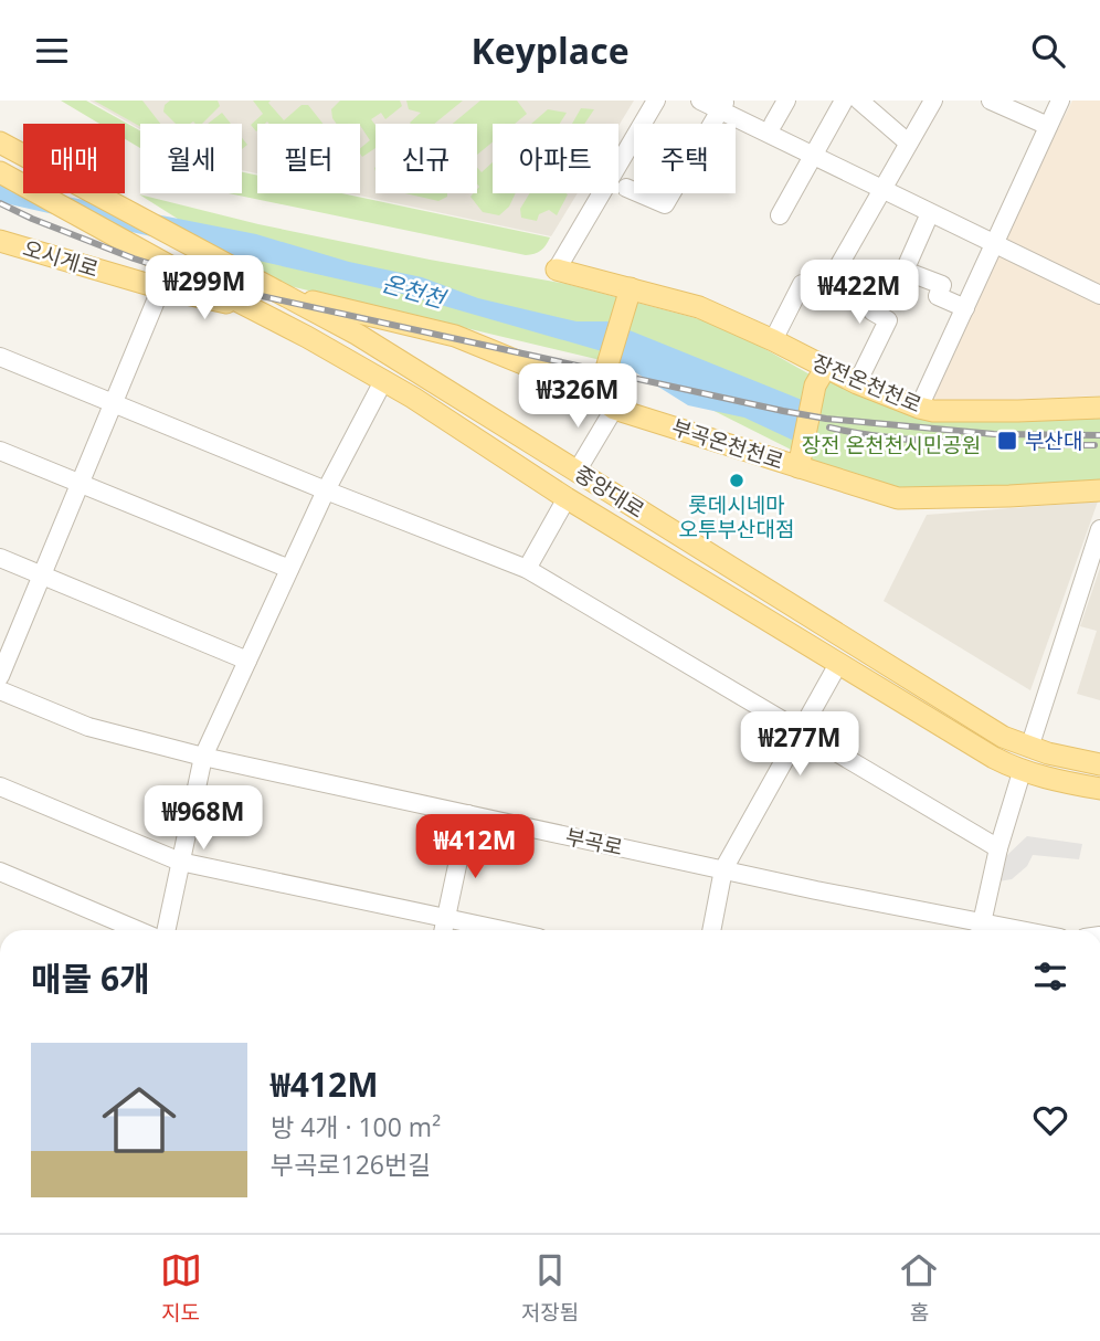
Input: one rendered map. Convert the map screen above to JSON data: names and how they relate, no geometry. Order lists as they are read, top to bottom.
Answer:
{
  "streets": {
    "main road": [
      "오시게로",
      "장전온천천로",
      "부곡온천천로",
      "중앙대로"
    ],
    "street": ["부곡로"]
  },
  "crossings": [
    ["오시게로", "중앙대로"],
    ["부곡온천천로", "중앙대로"]
  ],
  "water": ["온천천"],
  "parks": ["장전 온천천시민공원"],
  "places": {
    "transit": ["부산대"],
    "other": ["롯데시네마 오투부산대점"]
  },
  "page": {
    "header": "Keyplace",
    "chip": [
      "매매",
      "월세",
      "필터",
      "신규",
      "아파트",
      "주택"
    ],
    "price": [
      "₩299M",
      "₩422M",
      "₩326M",
      "₩277M",
      "₩968M",
      "₩412M"
    ],
    "heading": "매물 6개",
    "list": [
      {
        "name": "₩412M",
        "note": "방 4개 · 100 m² · 부곡로126번길"
      }
    ],
    "tabs": ["지도", "저장됨", "홈"]
  }
}
